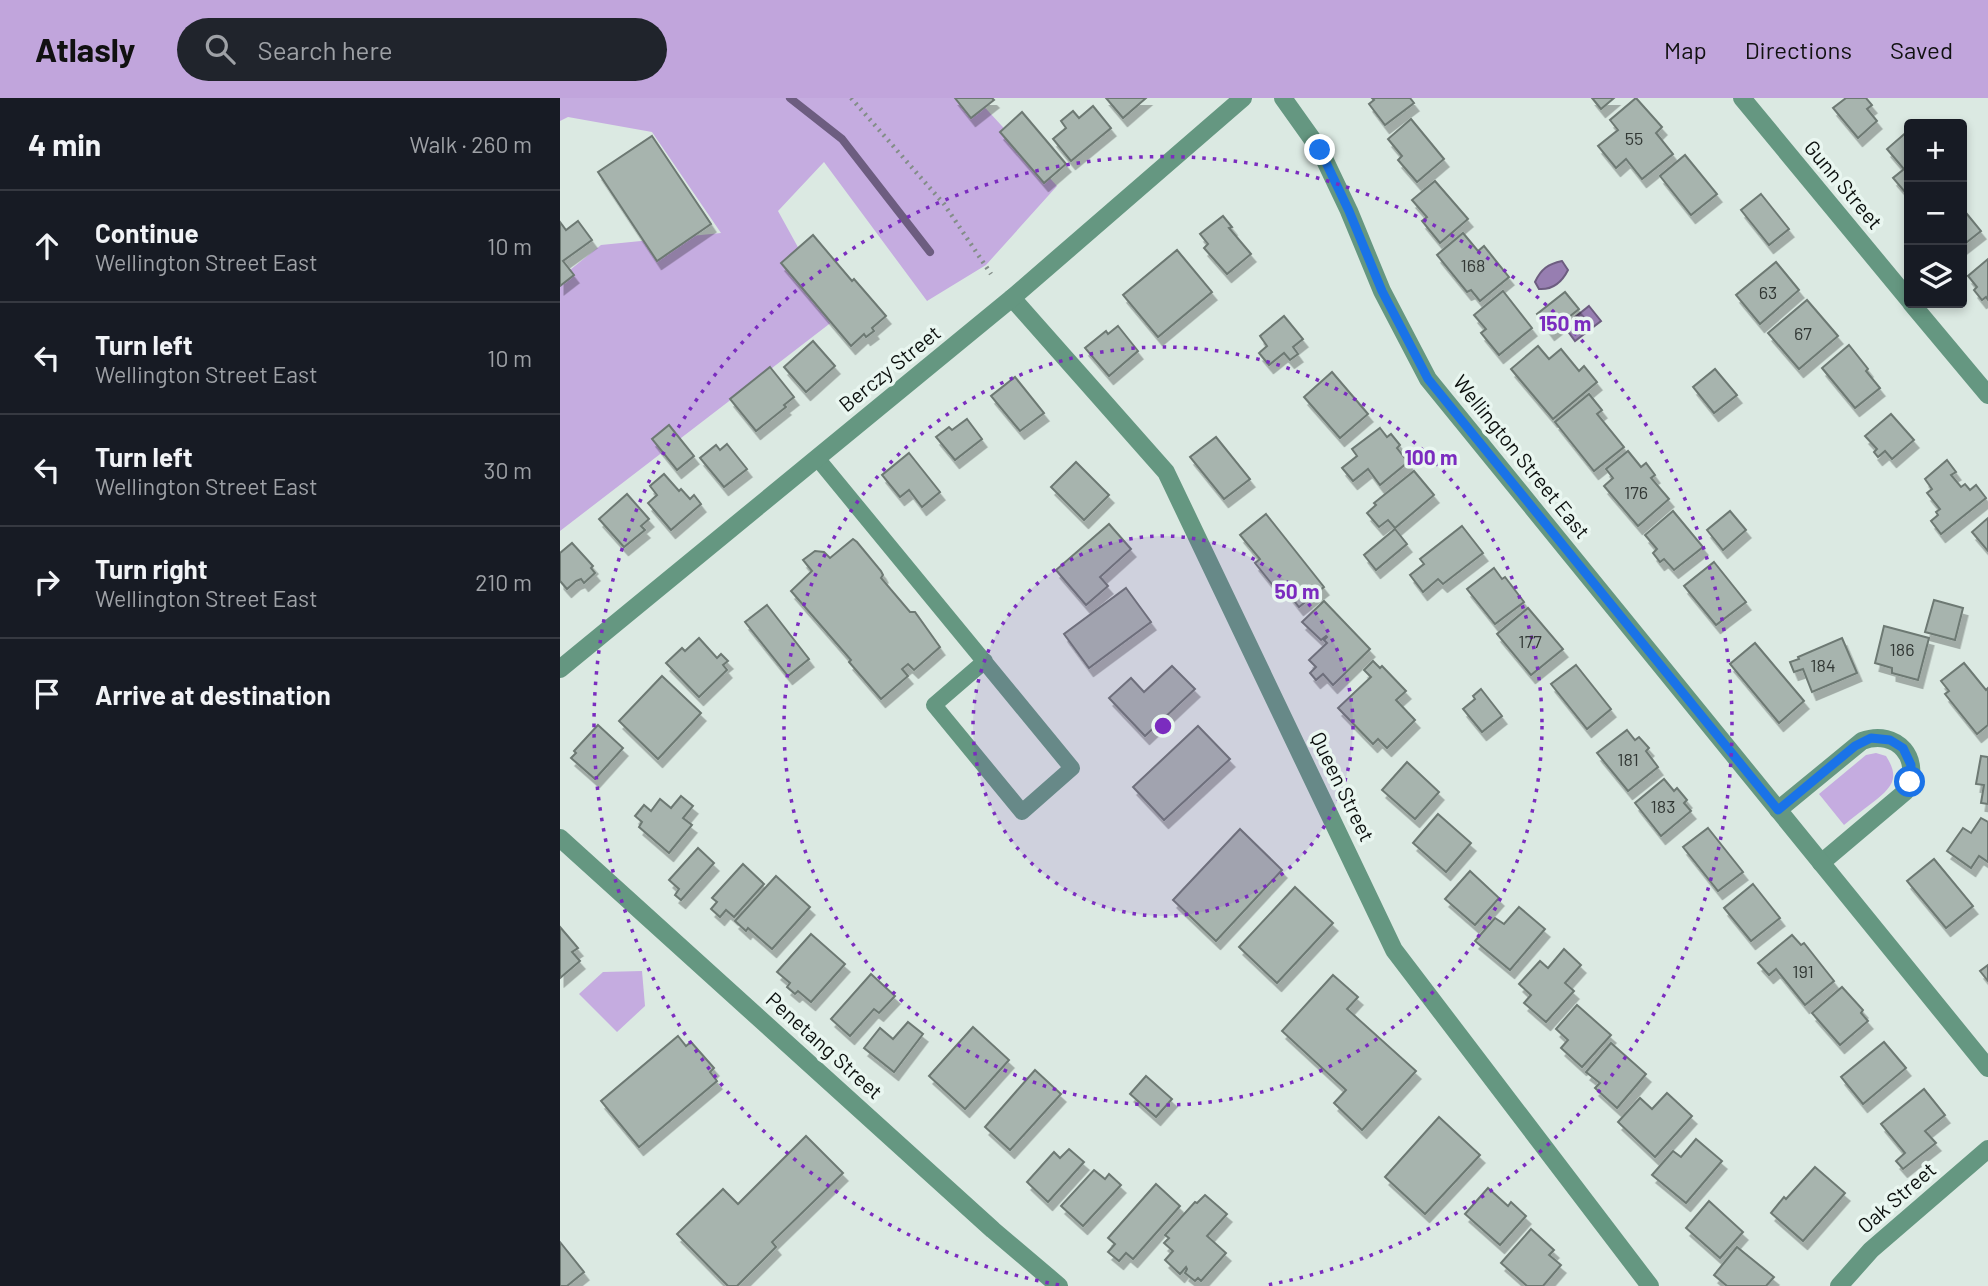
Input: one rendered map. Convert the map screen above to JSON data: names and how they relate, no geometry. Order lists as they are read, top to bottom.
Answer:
{
  "streets": {
    "street": [
      "Gunn Street",
      "Berczy Street",
      "Wellington Street East",
      "Queen Street",
      "Penetang Street",
      "Oak Street"
    ]
  },
  "crossings": [
    ["Berczy Street", "Queen Street"]
  ],
  "house_numbers": [
    "55",
    "168",
    "63",
    "67",
    "176",
    "177",
    "186",
    "184",
    "181",
    "183",
    "191"
  ],
  "page": {
    "header": "Atlasly",
    "search": "Search here",
    "nav": ["Map", "Directions", "Saved"],
    "heading": ["4 min", "Walk · 260 m"],
    "map_buttons": ["+", "−"],
    "list": [
      ["Continue", "Wellington Street East", "10 m"],
      ["Turn left", "Wellington Street East", "10 m"],
      ["Turn left", "Wellington Street East", "30 m"],
      ["Turn right", "Wellington Street East", "210 m"],
      "Arrive at destination"
    ]
  },
  "rings": ["150 m", "100 m", "50 m"]
}
